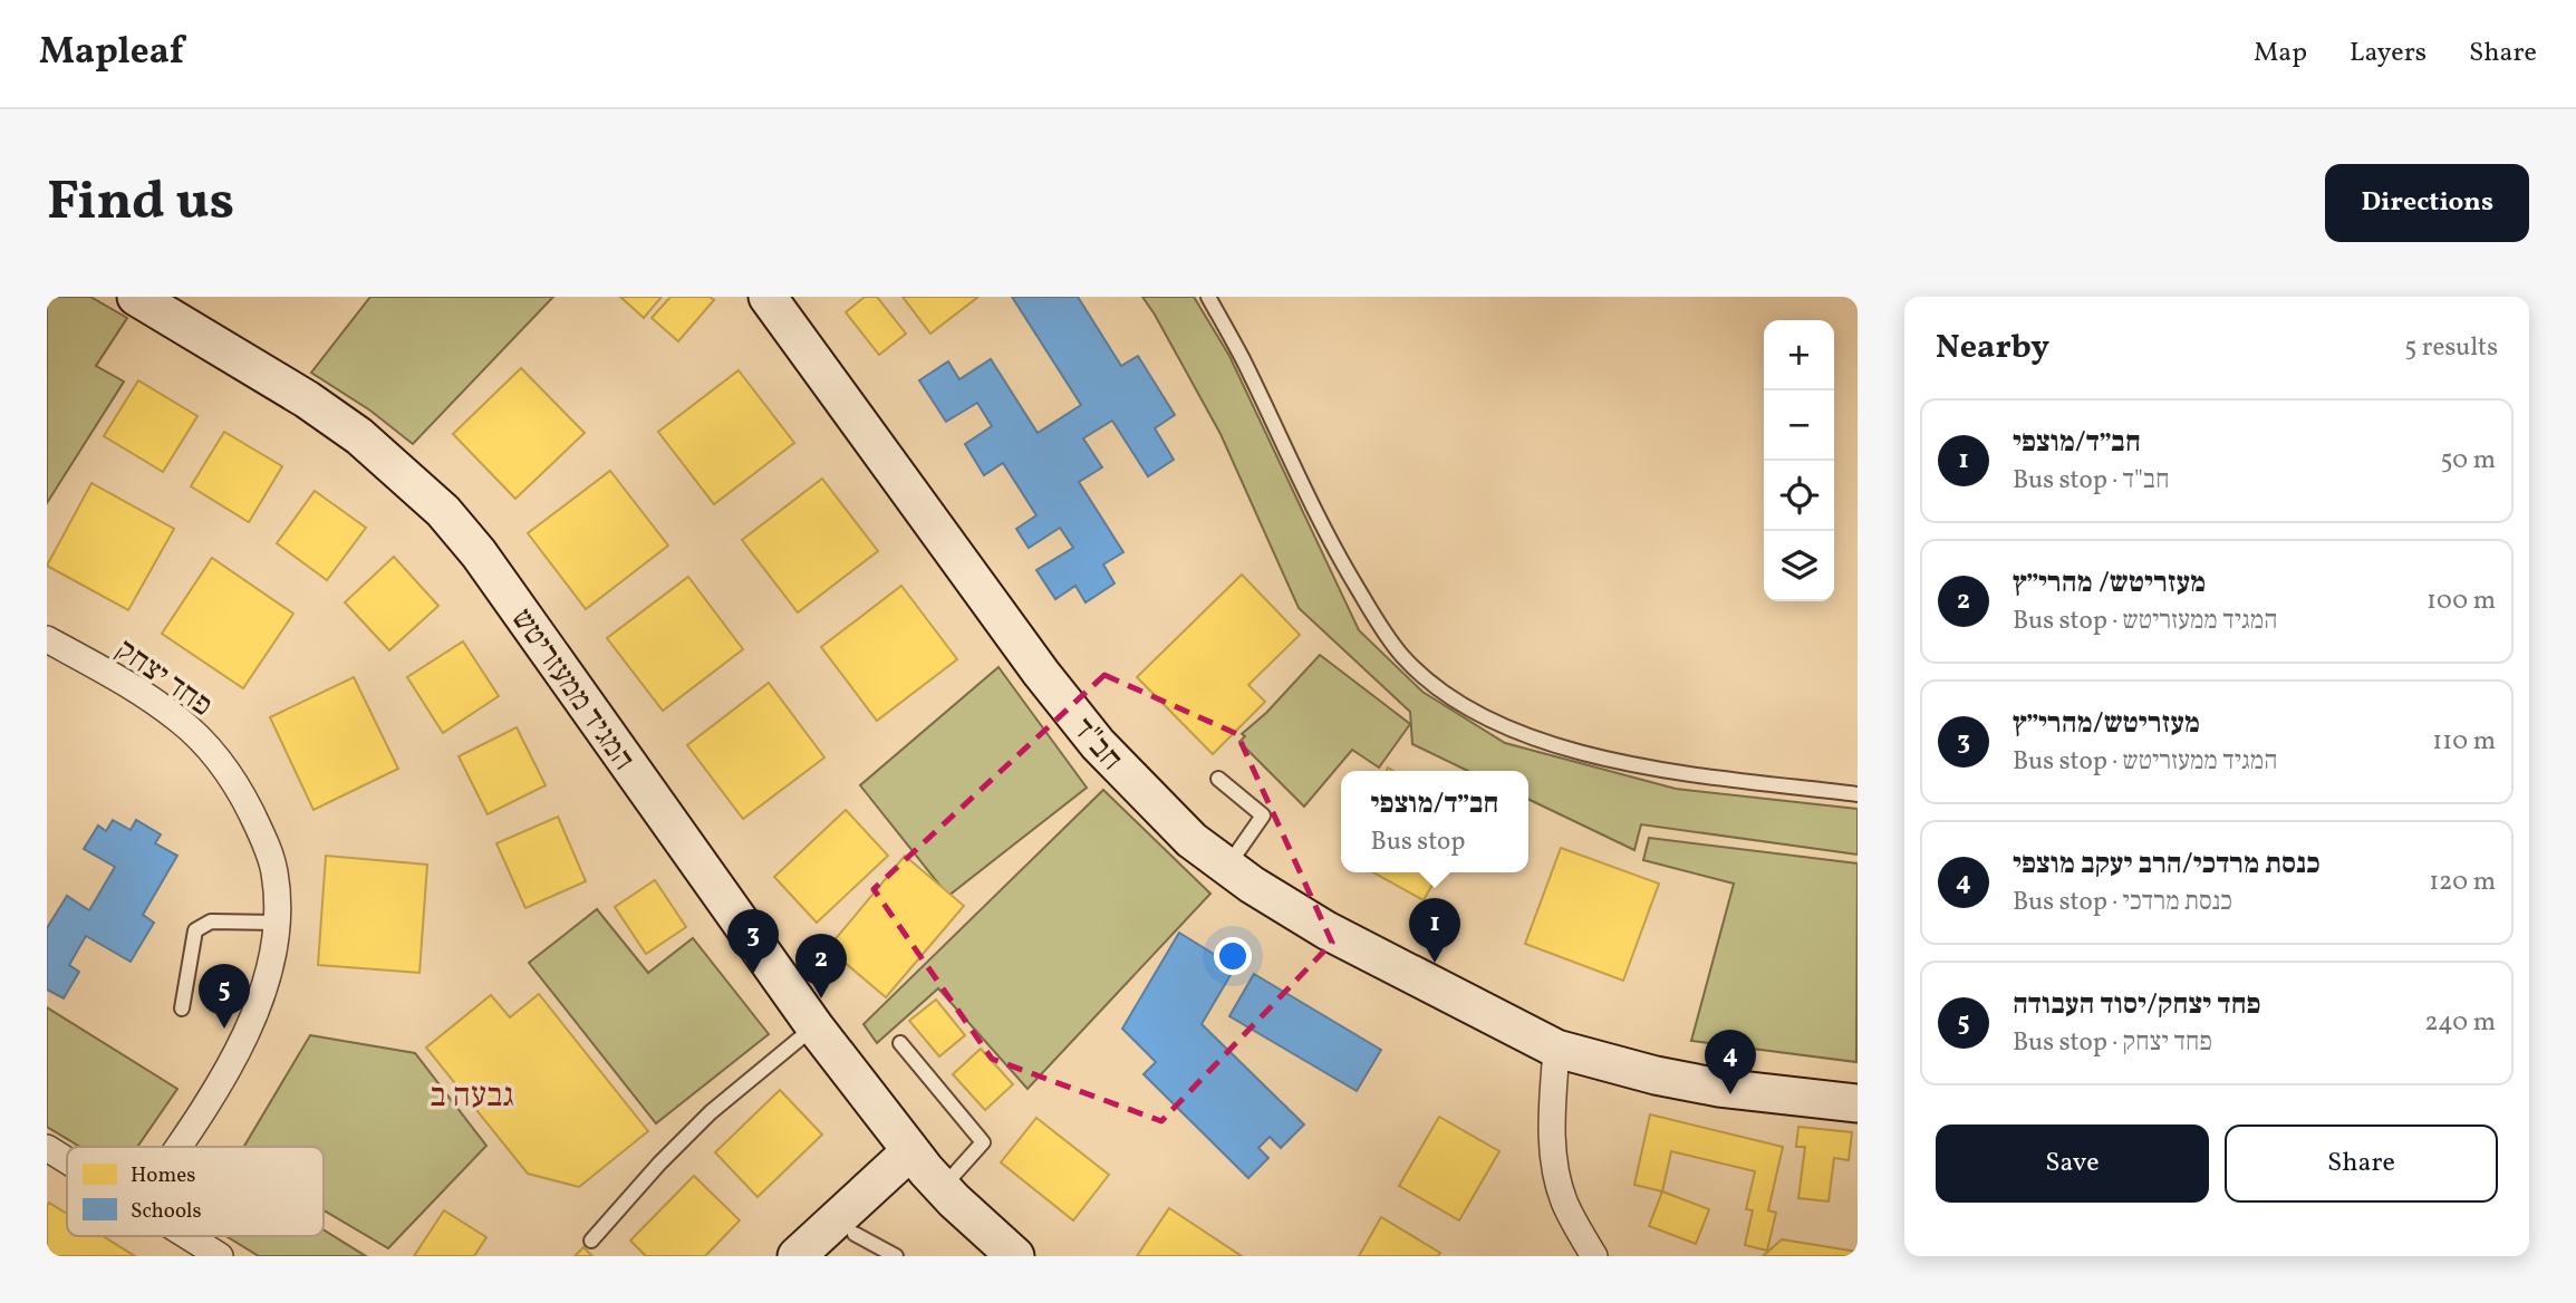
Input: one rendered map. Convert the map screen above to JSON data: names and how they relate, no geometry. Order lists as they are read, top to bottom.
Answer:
{
  "streets": {
    "street": ["פחד יצחק", "המגיד ממעזריטש", "חב\"ד"]
  },
  "districts": ["גבעה ב"],
  "legend": ["Homes", "Schools"],
  "page": {
    "header": "Mapleaf",
    "nav": ["Map", "Layers", "Share"],
    "buttons": [
      "Directions",
      ["Save", "Share"]
    ],
    "title": "Find us",
    "heading": ["Nearby", "5 results"],
    "map_buttons": ["+", "−"],
    "list": [
      {
        "mark": "1",
        "name": "חב״ד/מוצפי",
        "note": "Bus stop · חב\"ד",
        "value": "50 m"
      },
      {
        "mark": "2",
        "name": "מעזריטש/ מהרי״ץ",
        "note": "Bus stop · המגיד ממעזריטש",
        "value": "100 m"
      },
      {
        "mark": "3",
        "name": "מעזריטש/מהרי״ץ",
        "note": "Bus stop · המגיד ממעזריטש",
        "value": "110 m"
      },
      {
        "mark": "4",
        "name": "כנסת מרדכי/הרב יעקב מוצפי",
        "note": "Bus stop · כנסת מרדכי",
        "value": "120 m"
      },
      {
        "mark": "5",
        "name": "פחד יצחק/יסוד העבודה",
        "note": "Bus stop · פחד יצחק",
        "value": "240 m"
      }
    ],
    "popup": ["חב״ד/מוצפי", "Bus stop"],
    "pins": [
      "1",
      "3",
      "2",
      "5",
      "4"
    ]
  }
}
